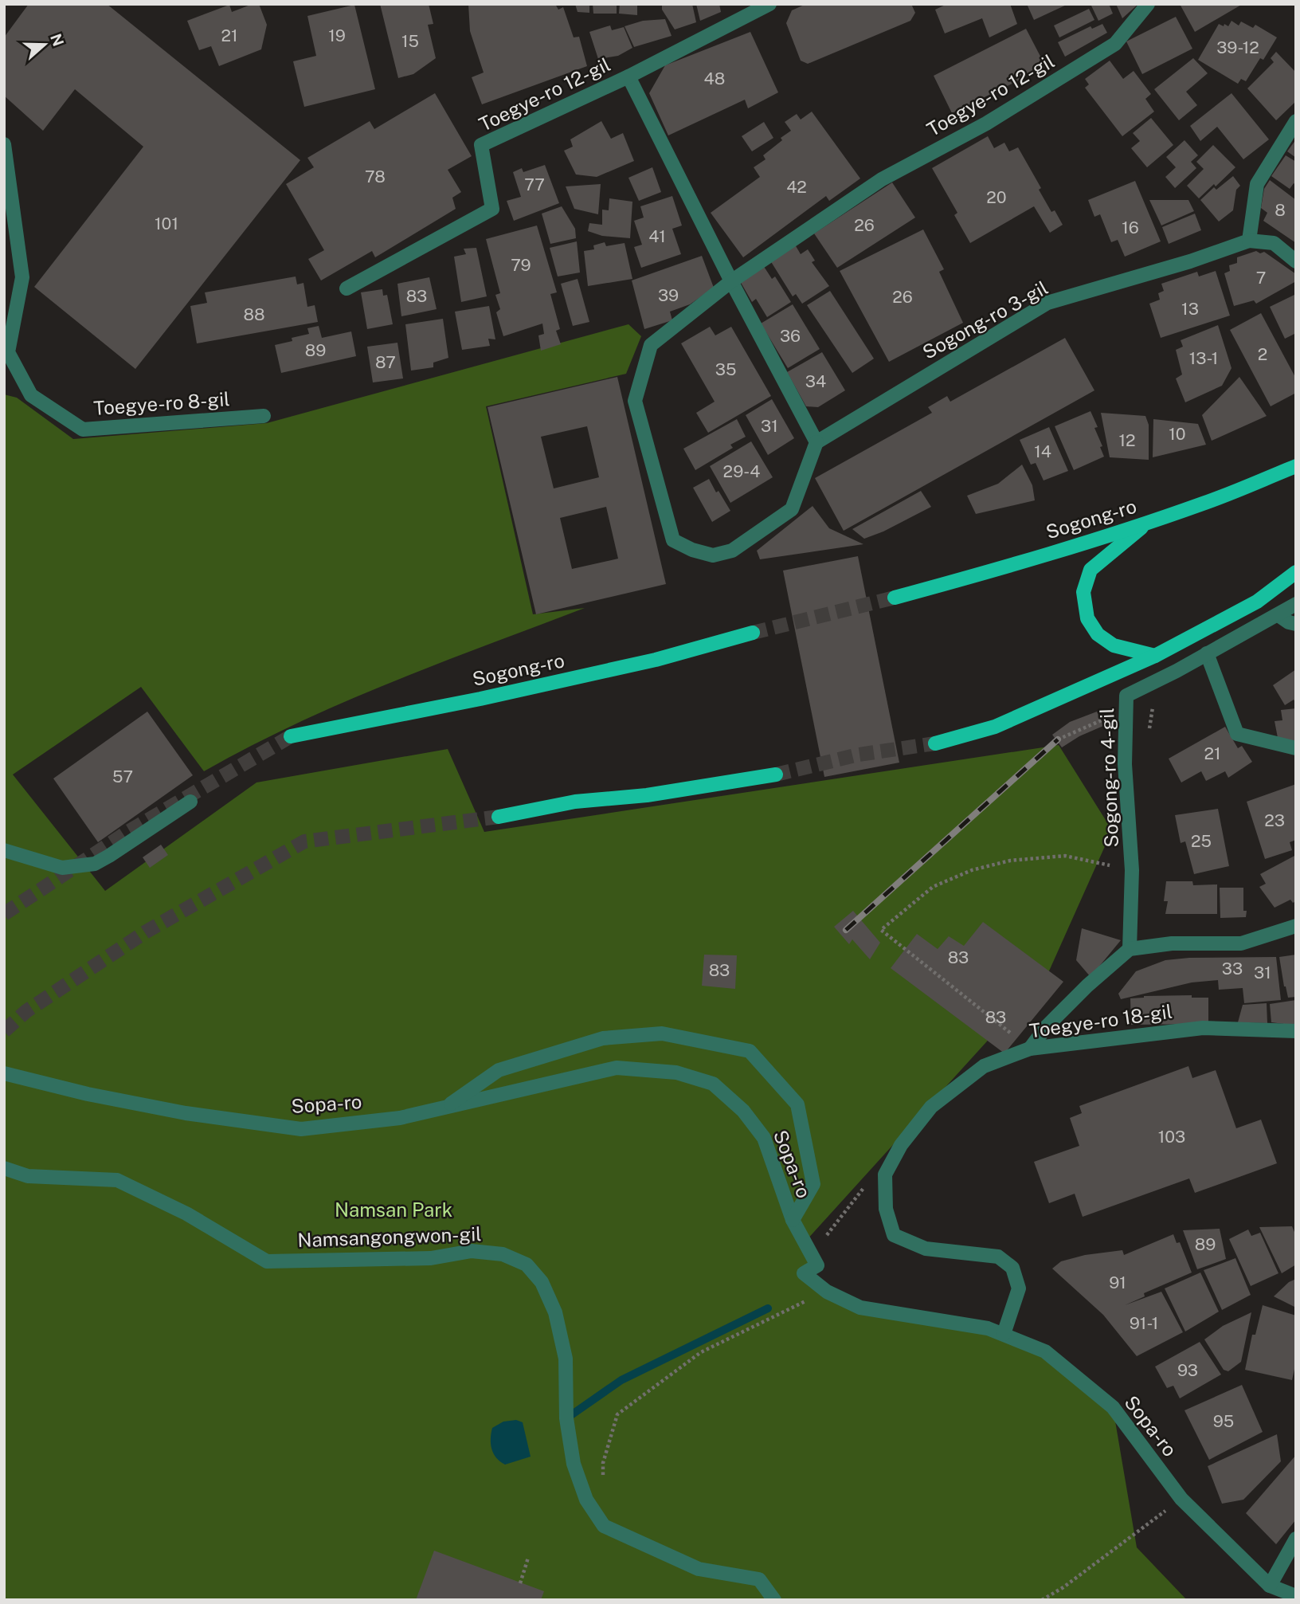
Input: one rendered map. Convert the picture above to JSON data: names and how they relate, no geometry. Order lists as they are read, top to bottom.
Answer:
{
  "streets": {
    "main road": ["Sogong-ro"],
    "street": [
      "Toegye-ro 12-gil",
      "Sogong-ro 3-gil",
      "Toegye-ro 8-gil",
      "Sogong-ro 4-gil",
      "Toegye-ro 18-gil",
      "Sopa-ro",
      "Namsangongwon-gil"
    ]
  },
  "crossings": [
    ["Toegye-ro 18-gil", "Sopa-ro"]
  ],
  "parks": ["Namsan Park"],
  "house_numbers": [
    "21",
    "19",
    "15",
    "39-12",
    "48",
    "78",
    "77",
    "42",
    "20",
    "8",
    "101",
    "26",
    "16",
    "41",
    "79",
    "7",
    "39",
    "83",
    "26",
    "13",
    "88",
    "36",
    "89",
    "2",
    "13-1",
    "87",
    "35",
    "34",
    "31",
    "10",
    "12",
    "14",
    "29-4",
    "21",
    "57",
    "23",
    "25",
    "83",
    "33",
    "83",
    "31",
    "83",
    "103",
    "89",
    "91",
    "91-1",
    "93",
    "95"
  ],
  "north": "right"
}
